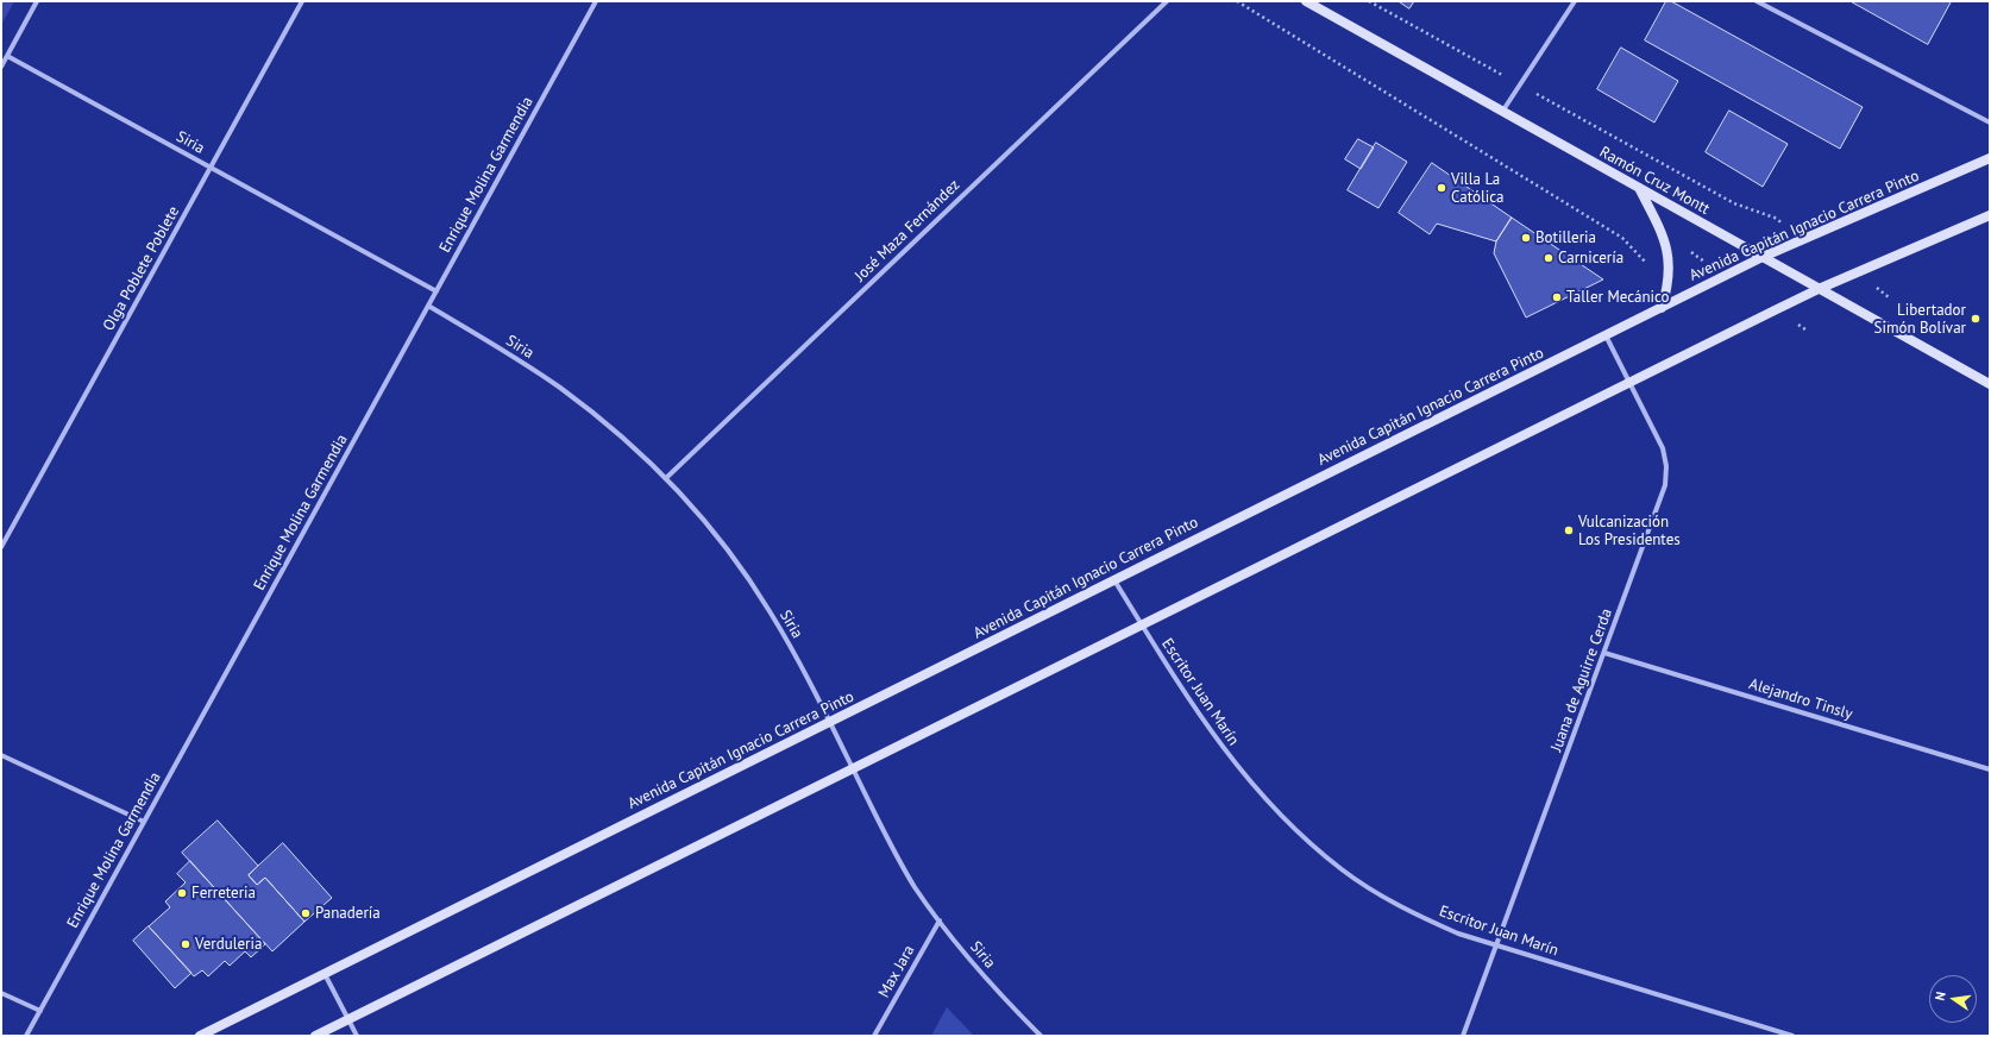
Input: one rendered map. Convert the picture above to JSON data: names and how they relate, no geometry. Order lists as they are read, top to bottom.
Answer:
{
  "streets": {
    "street": [
      "Siria",
      "Enrique Molina Garmendia",
      "Ramón Cruz Montt",
      "Avenida Capitán Ignacio Carrera Pinto",
      "José Maza Fernández",
      "Olga Poblete Poblete",
      "Juana de Aguirre Cerda",
      "Escritor Juan Marín",
      "Alejandro Tinsly",
      "Max Jara"
    ]
  },
  "crossings": [
    ["Siria", "Enrique Molina Garmendia"],
    ["Siria", "Avenida Capitán Ignacio Carrera Pinto"],
    ["Siria", "José Maza Fernández"],
    ["Siria", "Olga Poblete Poblete"],
    ["Siria", "Max Jara"],
    ["Ramón Cruz Montt", "Avenida Capitán Ignacio Carrera Pinto"],
    ["Avenida Capitán Ignacio Carrera Pinto", "Juana de Aguirre Cerda"],
    ["Avenida Capitán Ignacio Carrera Pinto", "Escritor Juan Marín"],
    ["Juana de Aguirre Cerda", "Escritor Juan Marín"],
    ["Juana de Aguirre Cerda", "Alejandro Tinsly"]
  ],
  "places": [
    "Villa La Católica",
    "Botilleria",
    "Carnicería",
    "Taller Mecánico",
    "Libertador Simón Bolívar",
    "Vulcanización Los Presidentes",
    "Ferreteria",
    "Panadería",
    "Verduleria"
  ],
  "north": "left"
}
